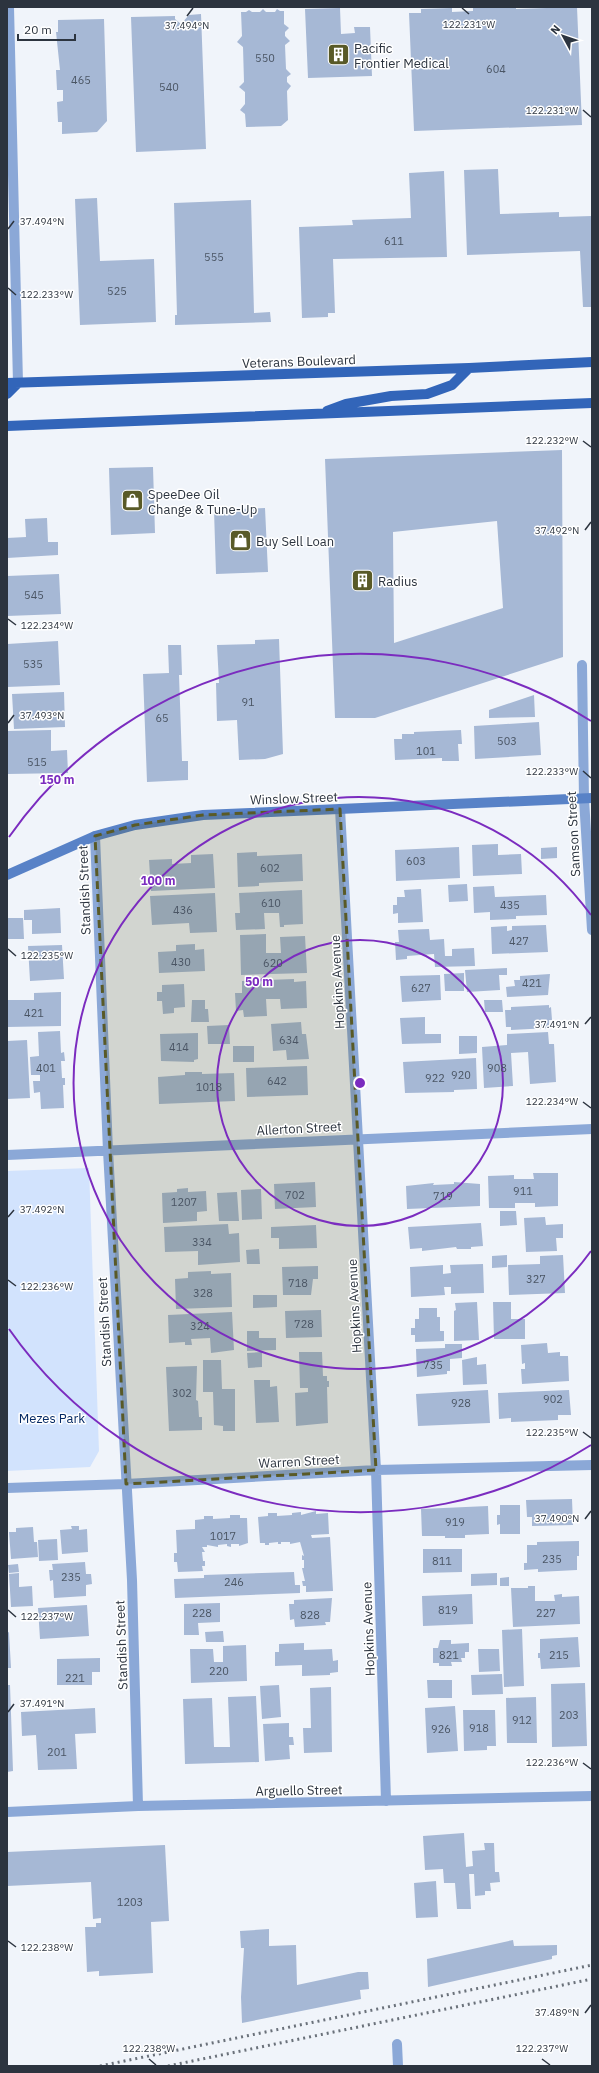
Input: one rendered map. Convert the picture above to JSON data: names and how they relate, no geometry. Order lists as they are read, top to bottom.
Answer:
{
  "streets": {
    "main road": ["Veterans Boulevard"],
    "street": [
      "Winslow Street",
      "Samson Street",
      "Standish Street",
      "Hopkins Avenue",
      "Allerton Street",
      "Warren Street",
      "Arguello Street"
    ]
  },
  "crossings": [
    ["Winslow Street", "Samson Street"],
    ["Winslow Street", "Standish Street"],
    ["Winslow Street", "Hopkins Avenue"],
    ["Standish Street", "Allerton Street"],
    ["Standish Street", "Warren Street"],
    ["Standish Street", "Arguello Street"],
    ["Hopkins Avenue", "Allerton Street"],
    ["Hopkins Avenue", "Warren Street"],
    ["Hopkins Avenue", "Arguello Street"]
  ],
  "parks": ["Mezes Park"],
  "places": {
    "building": ["Pacific Frontier Medical", "Radius"],
    "shop": ["SpeeDee Oil Change & Tune-Up", "Buy Sell Loan"]
  },
  "house_numbers": [
    "550",
    "604",
    "465",
    "540",
    "611",
    "555",
    "525",
    "545",
    "535",
    "91",
    "65",
    "503",
    "101",
    "515",
    "603",
    "602",
    "610",
    "435",
    "436",
    "427",
    "430",
    "620",
    "421",
    "627",
    "421",
    "634",
    "414",
    "401",
    "908",
    "920",
    "922",
    "642",
    "1018",
    "911",
    "702",
    "719",
    "1207",
    "334",
    "327",
    "718",
    "328",
    "728",
    "324",
    "735",
    "302",
    "902",
    "928",
    "919",
    "1017",
    "235",
    "811",
    "235",
    "246",
    "819",
    "228",
    "227",
    "828",
    "821",
    "215",
    "220",
    "221",
    "203",
    "912",
    "918",
    "926",
    "201",
    "1203"
  ],
  "scale_bar": "20 m",
  "north": "top left",
  "coordinates": [
    "122.231°W",
    "37.494°N",
    "122.233°W",
    "122.232°W",
    "37.492°N",
    "122.234°W",
    "37.493°N",
    "122.235°W",
    "37.491°N",
    "122.236°W",
    "37.490°N",
    "122.237°W",
    "122.238°W",
    "37.489°N"
  ],
  "rings": ["150 m", "100 m", "50 m"]
}
